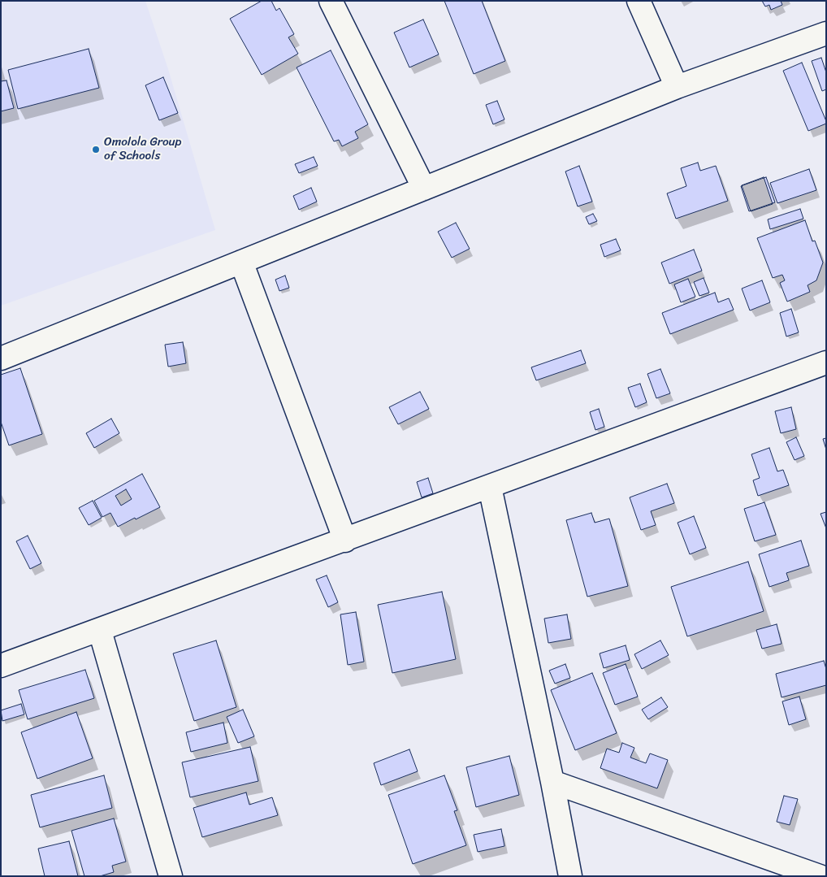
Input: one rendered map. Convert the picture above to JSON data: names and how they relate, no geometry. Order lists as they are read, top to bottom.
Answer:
{
  "places": ["Omolola Group of Schools"]
}
